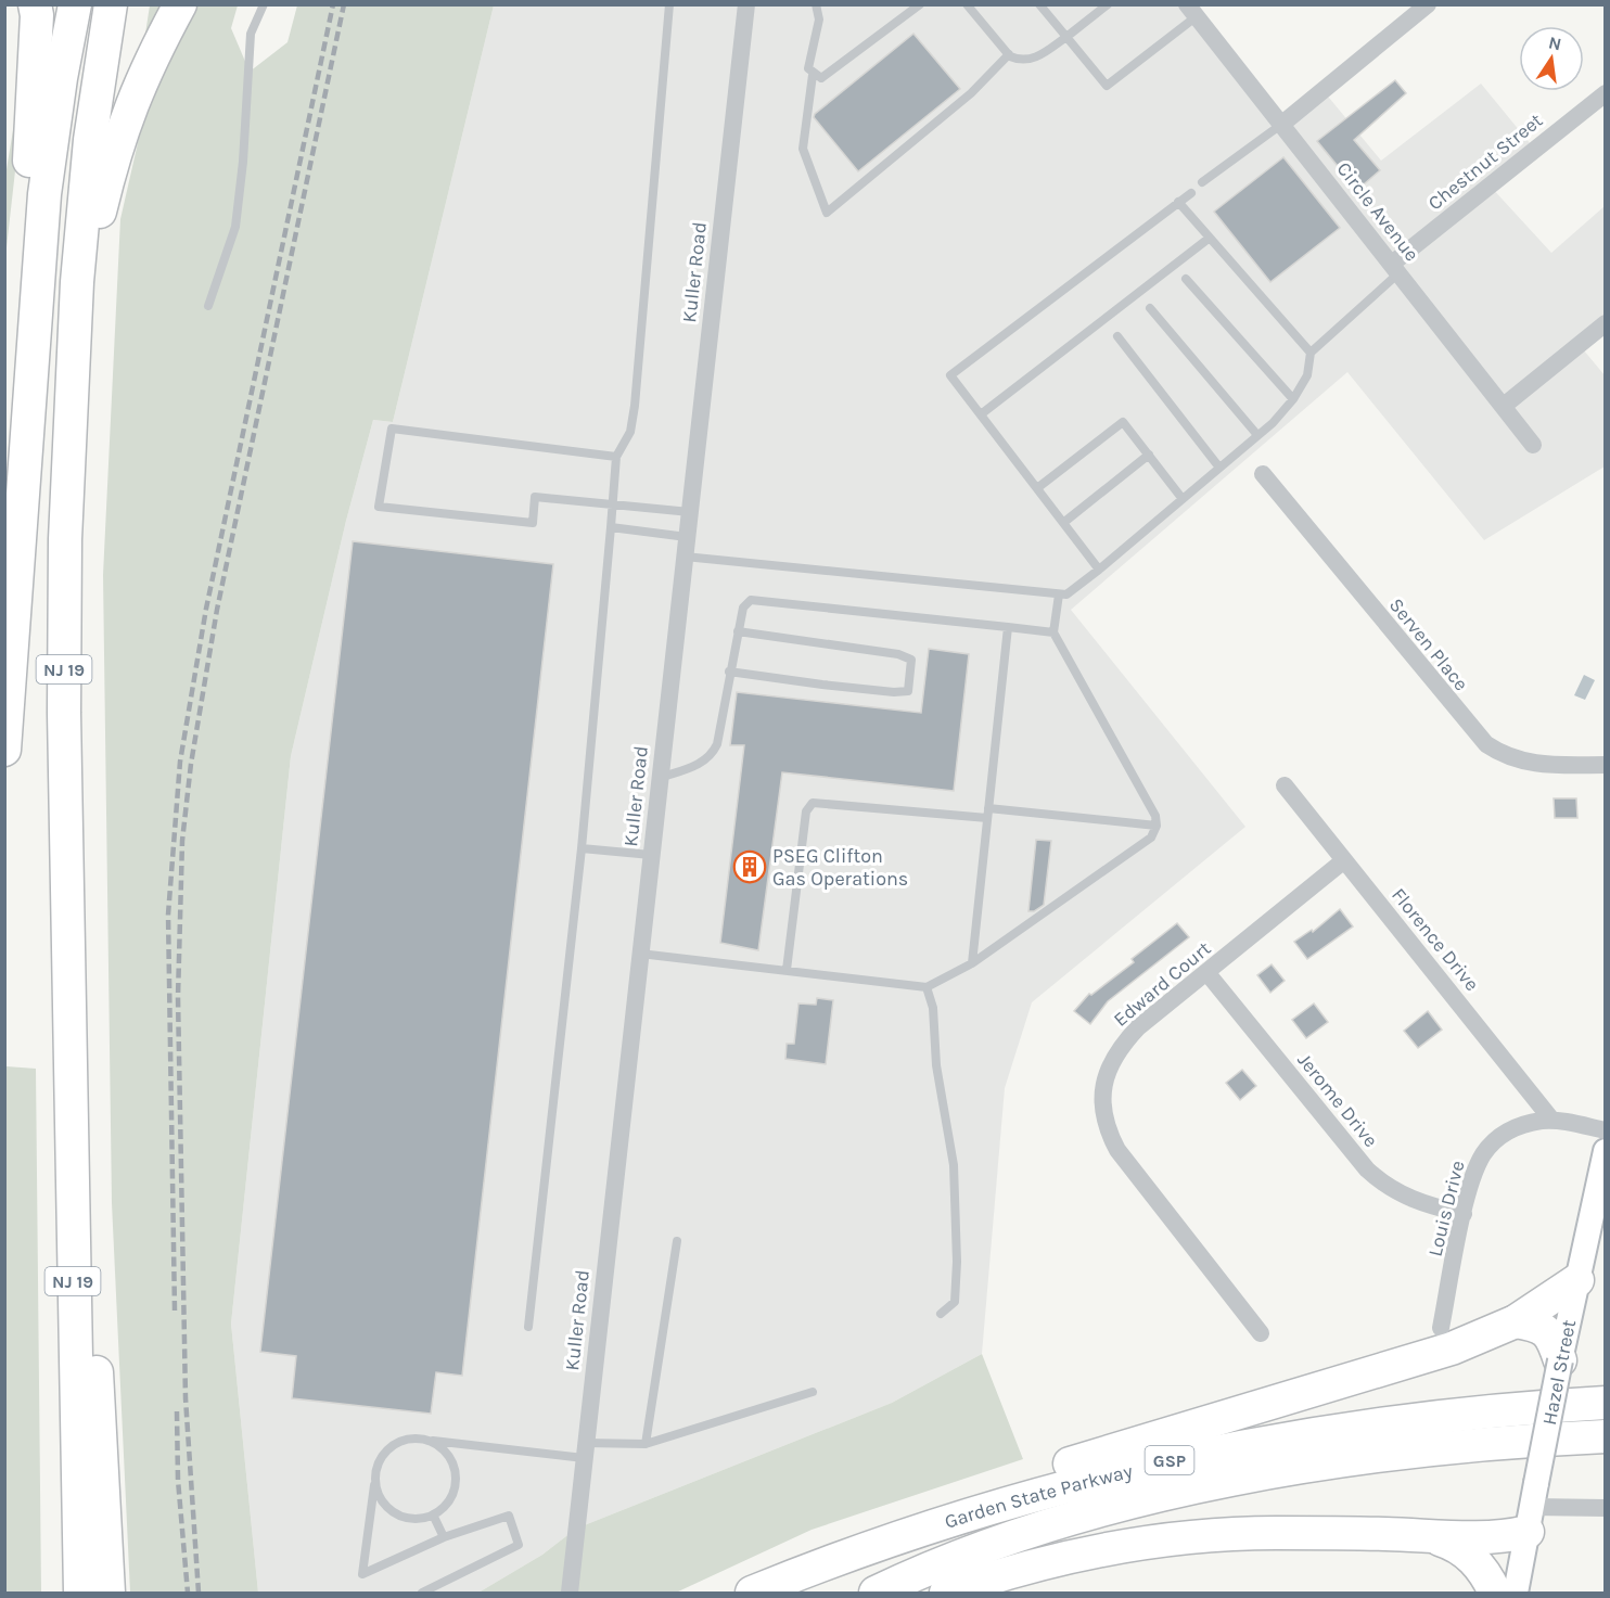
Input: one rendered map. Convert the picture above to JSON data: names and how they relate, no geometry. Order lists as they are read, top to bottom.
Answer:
{
  "streets": {
    "highway": ["NJ 19", "GSP", "Garden State Parkway"],
    "street": [
      "Chestnut Street",
      "Circle Avenue",
      "Kuller Road",
      "Serven Place",
      "Florence Drive",
      "Edward Court",
      "Jerome Drive",
      "Louis Drive",
      "Hazel Street"
    ]
  },
  "crossings": [
    ["Chestnut Street", "Circle Avenue"],
    ["Florence Drive", "Edward Court"],
    ["Florence Drive", "Louis Drive"],
    ["Edward Court", "Jerome Drive"],
    ["Jerome Drive", "Louis Drive"]
  ],
  "places": {
    "building": ["PSEG Clifton Gas Operations"]
  },
  "north": "top"
}
